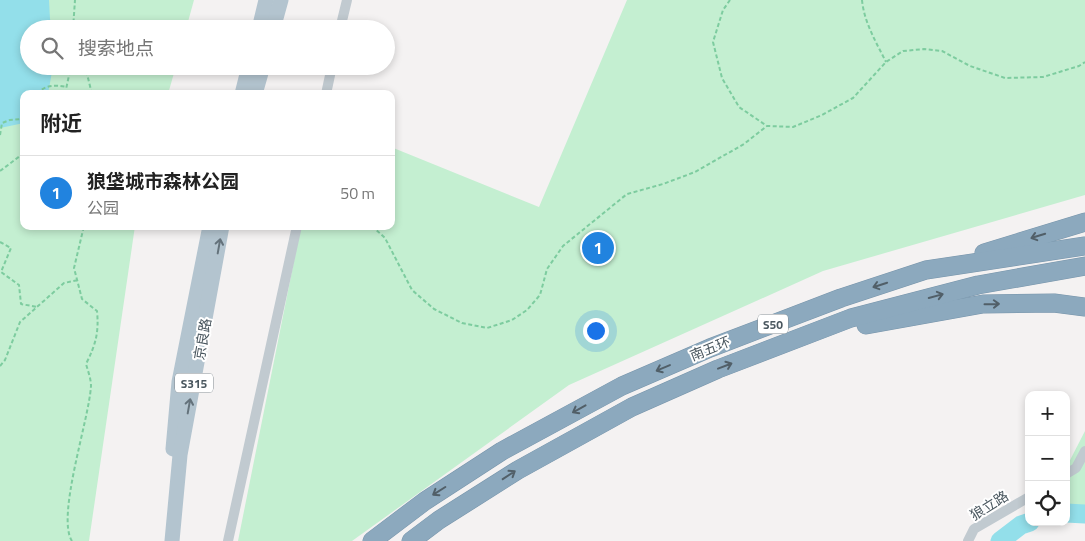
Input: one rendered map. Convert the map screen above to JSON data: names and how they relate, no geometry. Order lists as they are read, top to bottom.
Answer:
{
  "streets": {
    "highway": ["S50", "南五环"],
    "main road": ["京良路", "S315"],
    "street": ["狼立路"]
  },
  "page": {
    "search": "搜索地点",
    "heading": "附近",
    "list": [
      {
        "mark": "1",
        "name": "狼垡城市森林公园",
        "note": "公园",
        "value": "50 m"
      }
    ],
    "pins": "1",
    "map_buttons": ["+", "−"]
  }
}
